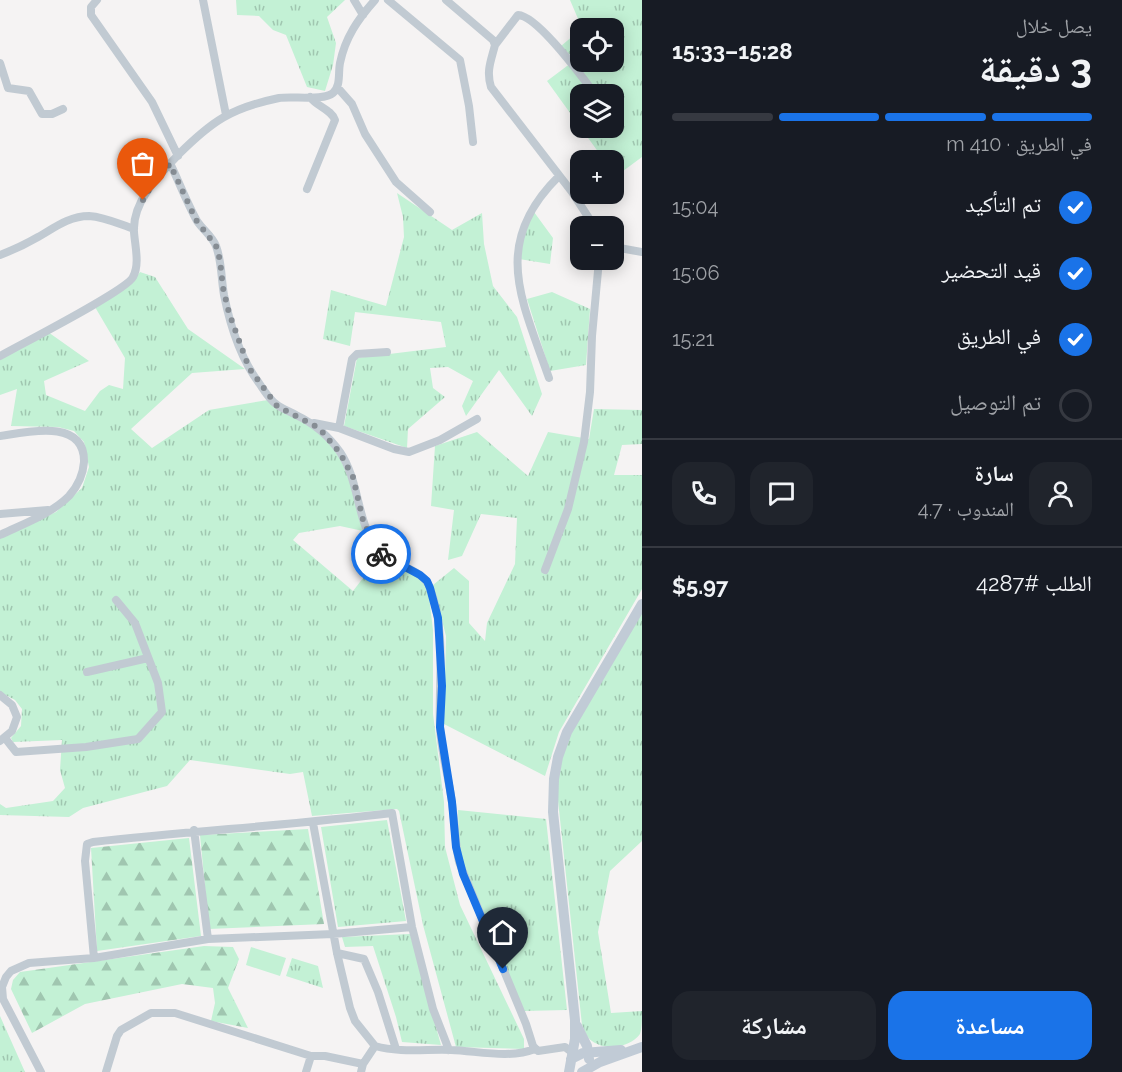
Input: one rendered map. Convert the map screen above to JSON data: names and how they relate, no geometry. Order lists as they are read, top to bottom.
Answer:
{
  "page": {
    "heading": ["3 دقيقة", "يصل خلال", "15:28–15:33"],
    "panel": [
      "سارة",
      "المندوب · 4.7",
      "الطلب #4287",
      "$5.97"
    ],
    "map_buttons": ["+", "−"],
    "bar": "في الطريق · 410 m",
    "list": [
      ["تم التأكيد", "15:04"],
      ["قيد التحضير", "15:06"],
      ["في الطريق", "15:21"],
      "تم التوصيل"
    ],
    "buttons": ["مساعدة", "مشاركة"]
  }
}
